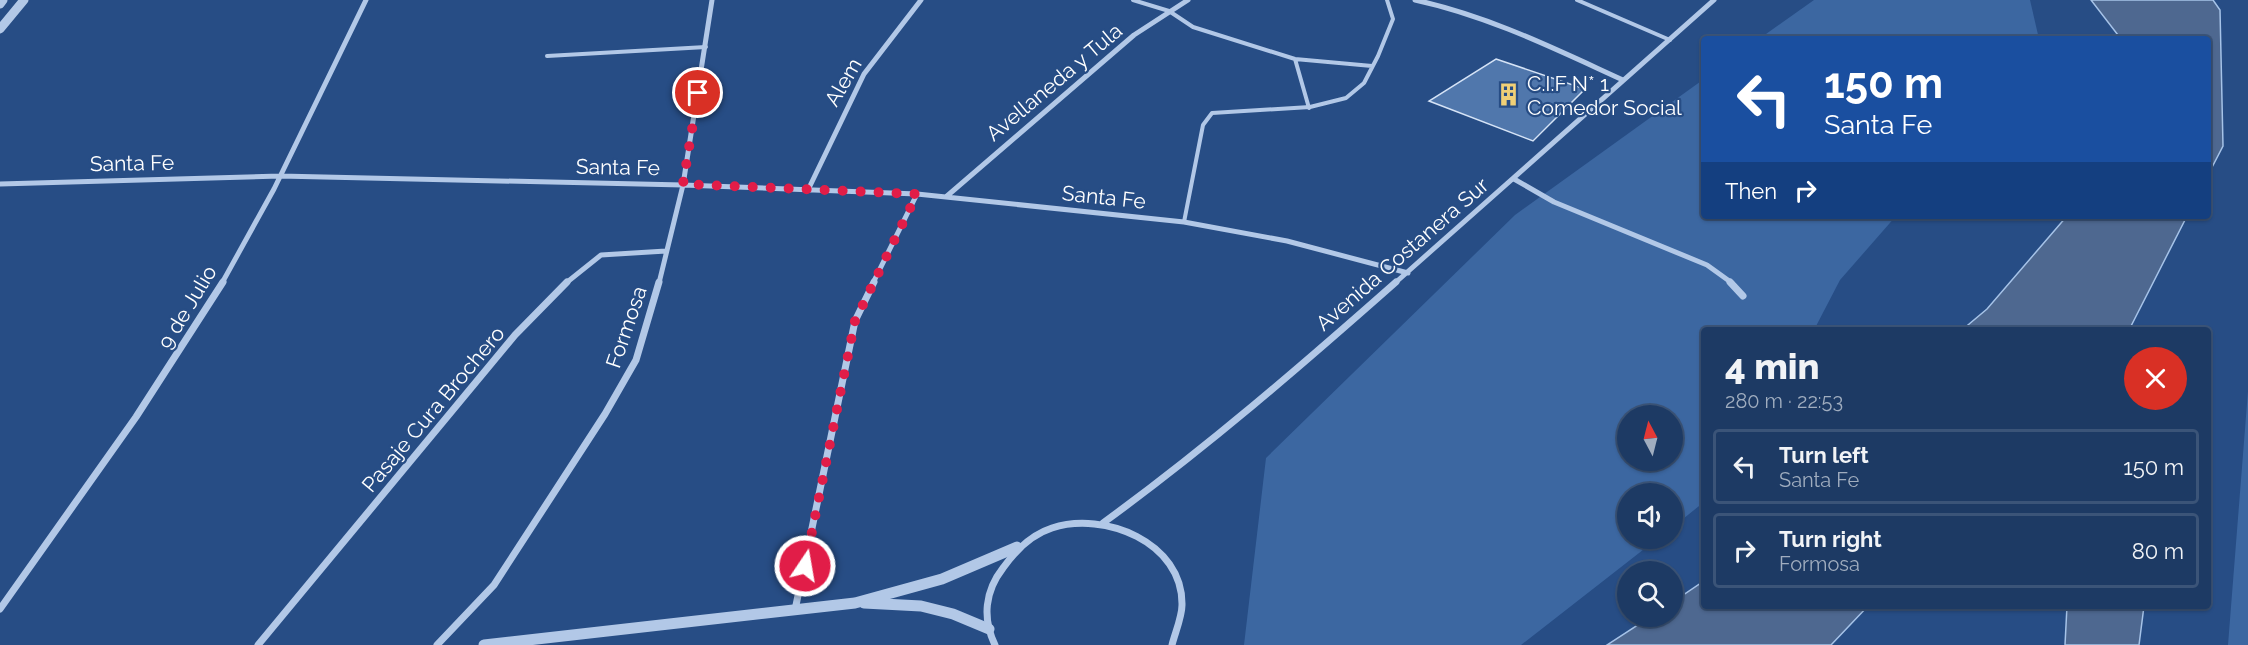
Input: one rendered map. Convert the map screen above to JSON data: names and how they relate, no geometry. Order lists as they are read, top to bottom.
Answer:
{
  "streets": {
    "street": [
      "Alem",
      "Avellaneda y Tula",
      "Santa Fe",
      "Avenida Costanera Sur",
      "9 de Julio",
      "Formosa",
      "Pasaje Cura Brochero"
    ]
  },
  "crossings": [
    ["Alem", "Santa Fe"],
    ["Avellaneda y Tula", "Santa Fe"],
    ["Santa Fe", "Avenida Costanera Sur"],
    ["Santa Fe", "9 de Julio"],
    ["Santa Fe", "Formosa"],
    ["Formosa", "Pasaje Cura Brochero"]
  ],
  "places": {
    "building": ["C.I.F N* 1 Comedor Social"]
  },
  "north": "top",
  "page": {
    "turn": ["150 m", "Santa Fe"],
    "then": "Then",
    "heading": ["4 min", "280 m · 22:53"],
    "list": [
      {
        "name": "Turn left",
        "note": "Santa Fe",
        "value": "150 m"
      },
      {
        "name": "Turn right",
        "note": "Formosa",
        "value": "80 m"
      }
    ]
  }
}
